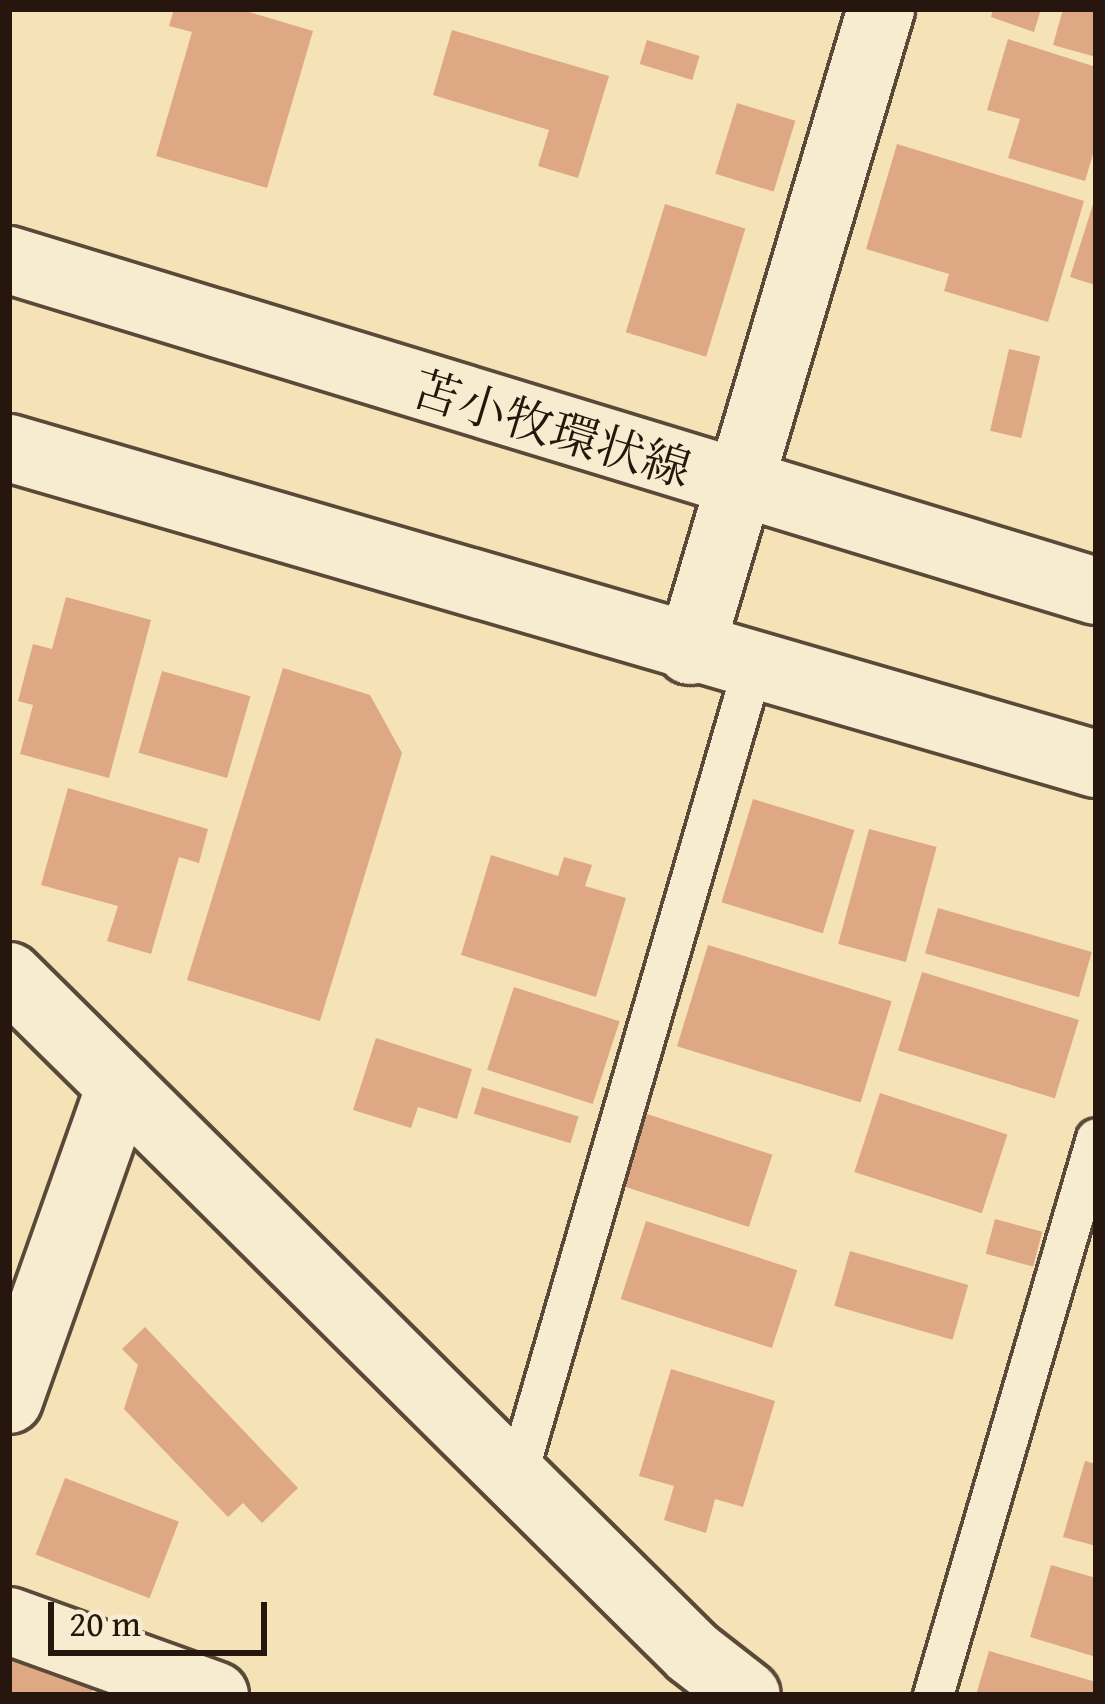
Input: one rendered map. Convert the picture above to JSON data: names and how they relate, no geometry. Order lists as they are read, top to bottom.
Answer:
{
  "streets": {
    "main road": ["苫小牧環状線"]
  },
  "scale_bar": "20 m"
}
